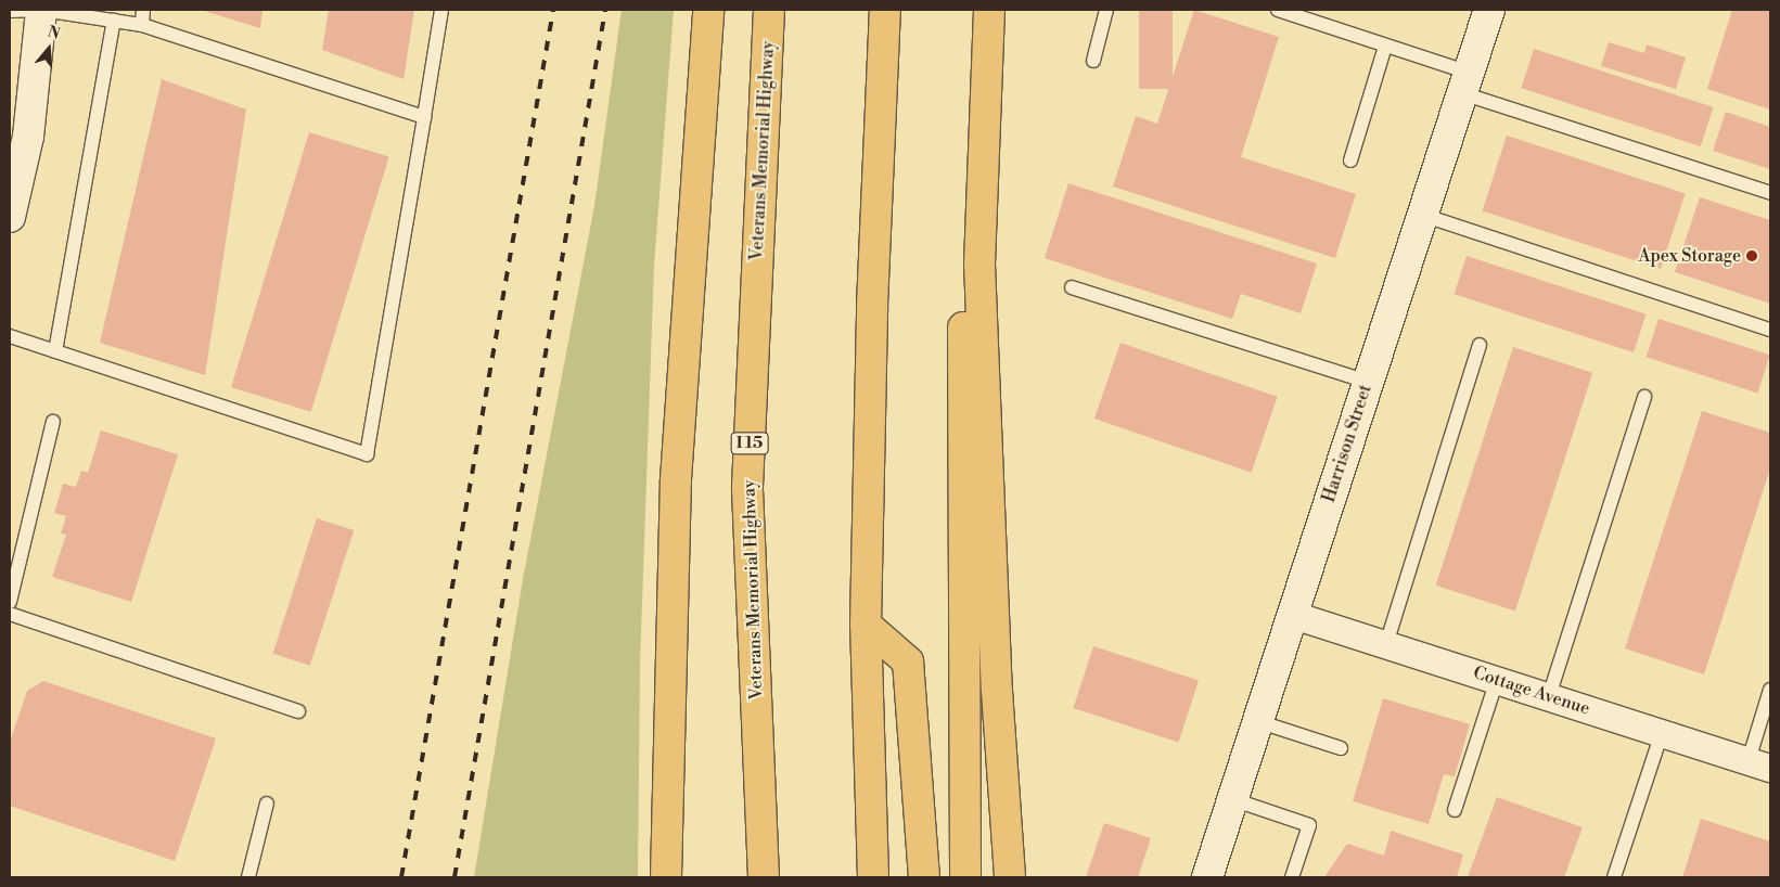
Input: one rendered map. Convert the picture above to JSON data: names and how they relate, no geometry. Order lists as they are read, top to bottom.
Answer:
{
  "streets": {
    "highway": ["Veterans Memorial Highway", "I 15"],
    "street": ["Harrison Street", "Cottage Avenue"]
  },
  "crossings": [
    ["Harrison Street", "Cottage Avenue"]
  ],
  "places": ["Apex Storage"],
  "north": "top"
}
